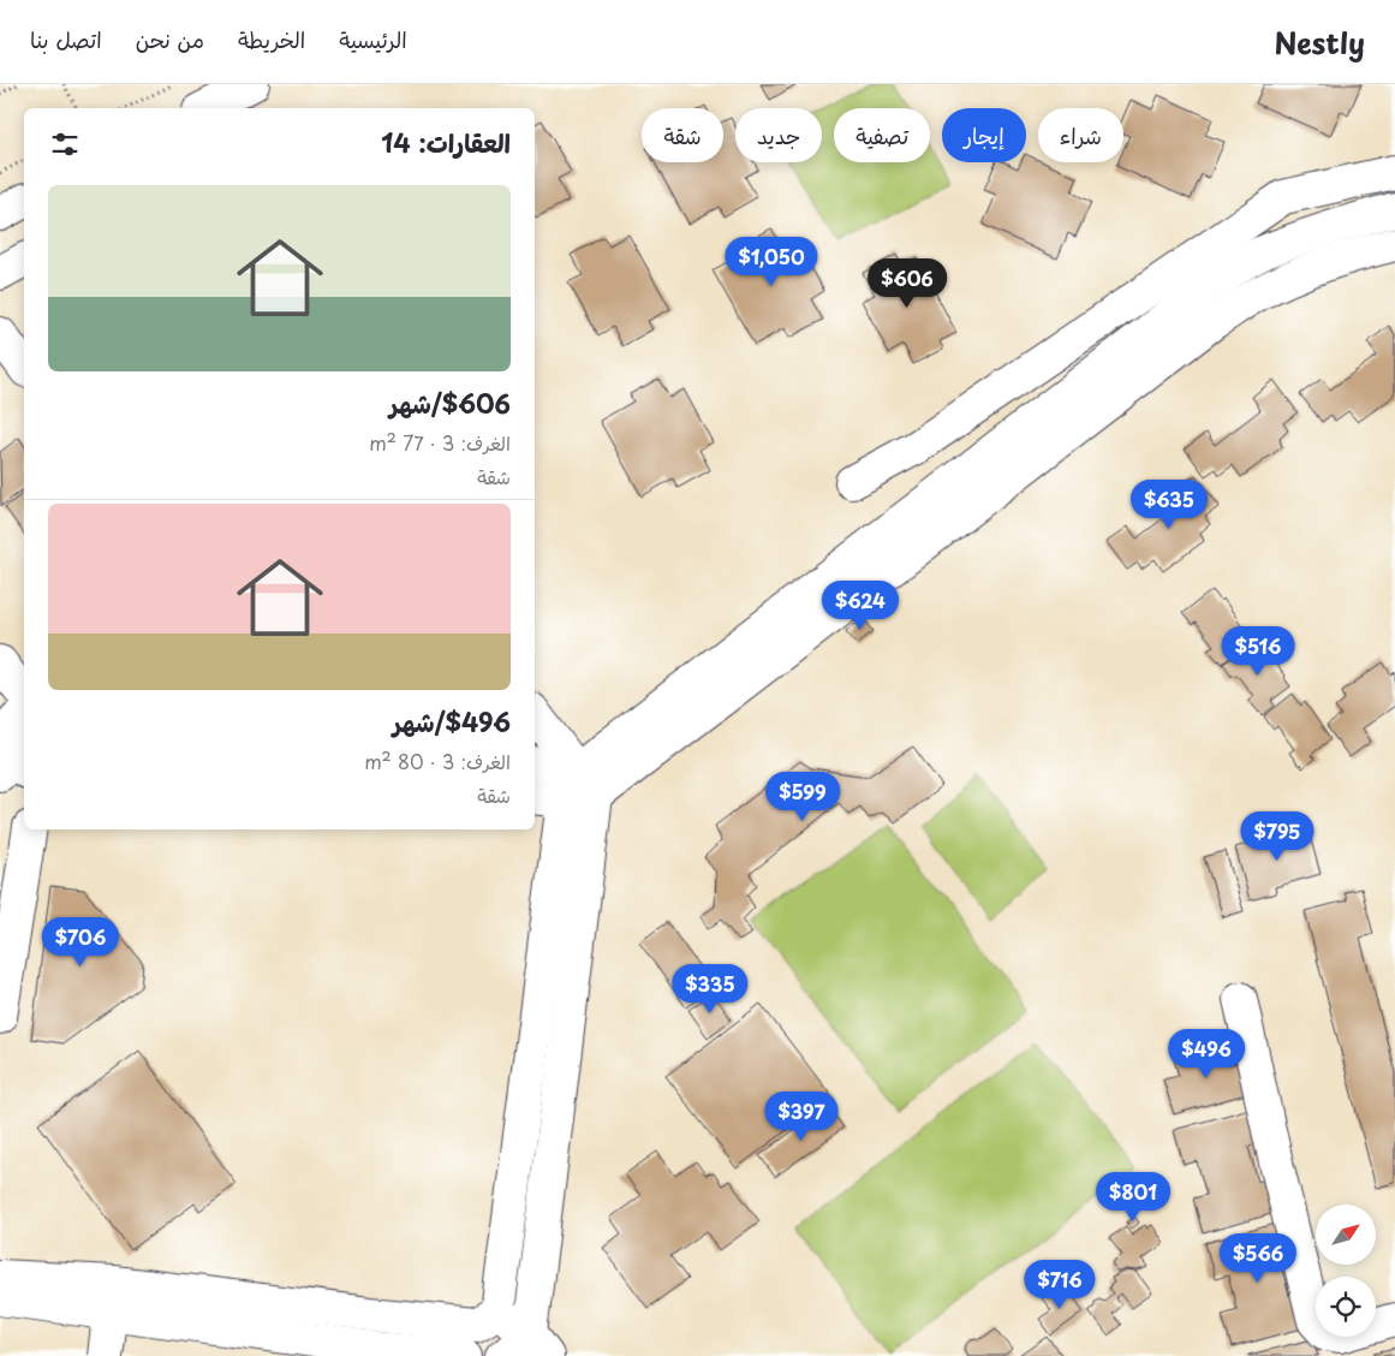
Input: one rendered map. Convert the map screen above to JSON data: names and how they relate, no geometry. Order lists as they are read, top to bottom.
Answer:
{
  "north": "top right",
  "page": {
    "header": "Nestly",
    "nav": [
      "الرئيسية",
      "الخريطة",
      "من نحن",
      "اتصل بنا"
    ],
    "chip": [
      "شراء",
      "إيجار",
      "تصفية",
      "جديد",
      "شقة"
    ],
    "heading": "العقارات: 14",
    "list": [
      {
        "name": "$606/شهر",
        "note": "الغرف: 3 · 77 m² · شقة"
      },
      {
        "name": "$496/شهر",
        "note": "الغرف: 3 · 80 m² · شقة"
      }
    ],
    "price": [
      "$1,050",
      "$606",
      "$635",
      "$624",
      "$516",
      "$599",
      "$795",
      "$706",
      "$335",
      "$496",
      "$397",
      "$801",
      "$566",
      "$716"
    ]
  }
}
